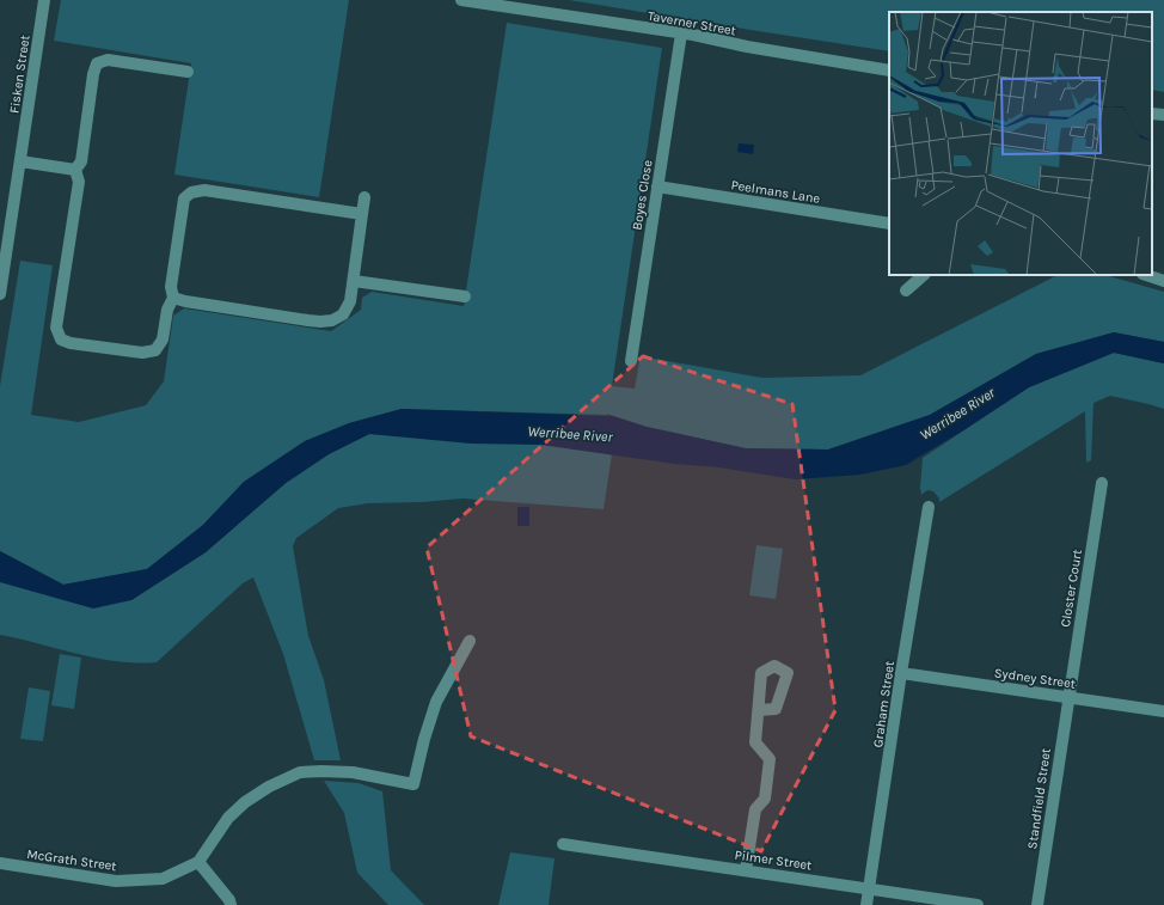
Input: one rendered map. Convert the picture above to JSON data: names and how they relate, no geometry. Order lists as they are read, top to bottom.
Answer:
{
  "streets": {
    "street": [
      "Taverner Street",
      "Fisken Street",
      "Peelmans Lane",
      "Boyes Close",
      "Closter Court",
      "Sydney Street",
      "Graham Street",
      "Standfield Street",
      "McGrath Street",
      "Pilmer Street"
    ]
  },
  "crossings": [
    ["Taverner Street", "Boyes Close"],
    ["Peelmans Lane", "Boyes Close"],
    ["Closter Court", "Sydney Street"],
    ["Closter Court", "Standfield Street"],
    ["Sydney Street", "Graham Street"],
    ["Sydney Street", "Standfield Street"],
    ["Graham Street", "Pilmer Street"]
  ],
  "water": ["Werribee River"]
}
